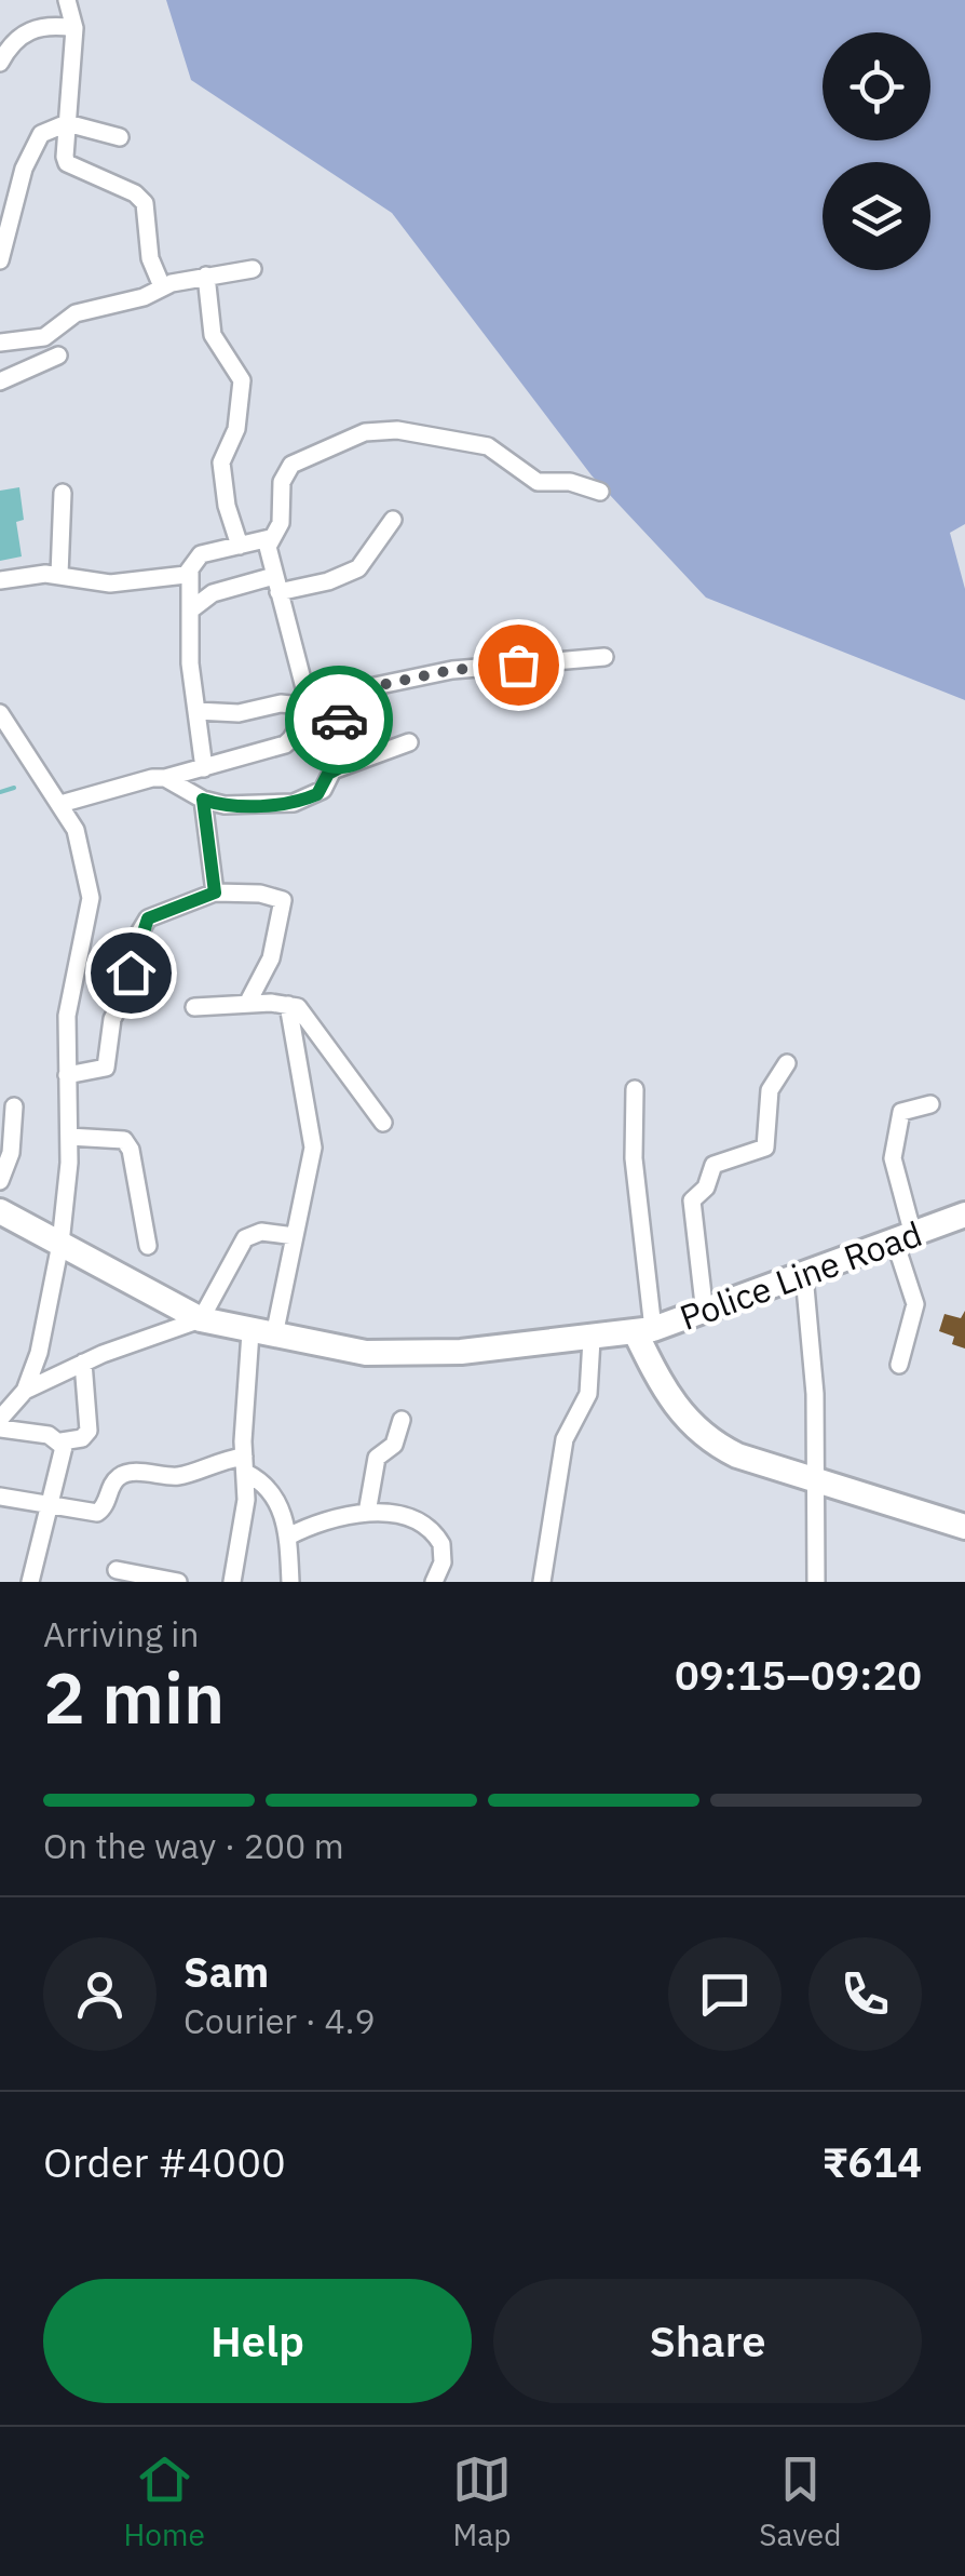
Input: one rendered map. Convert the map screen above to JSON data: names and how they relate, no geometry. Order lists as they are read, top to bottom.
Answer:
{
  "streets": {
    "street": ["Police Line Road"]
  },
  "page": {
    "heading": ["2 min", "Arriving in", "09:15–09:20"],
    "panel": [
      "Sam",
      "Courier · 4.9",
      "Order #4000",
      "₹614"
    ],
    "bar": "On the way · 200 m",
    "buttons": ["Help", "Share"],
    "tabs": ["Home", "Map", "Saved"]
  }
}
